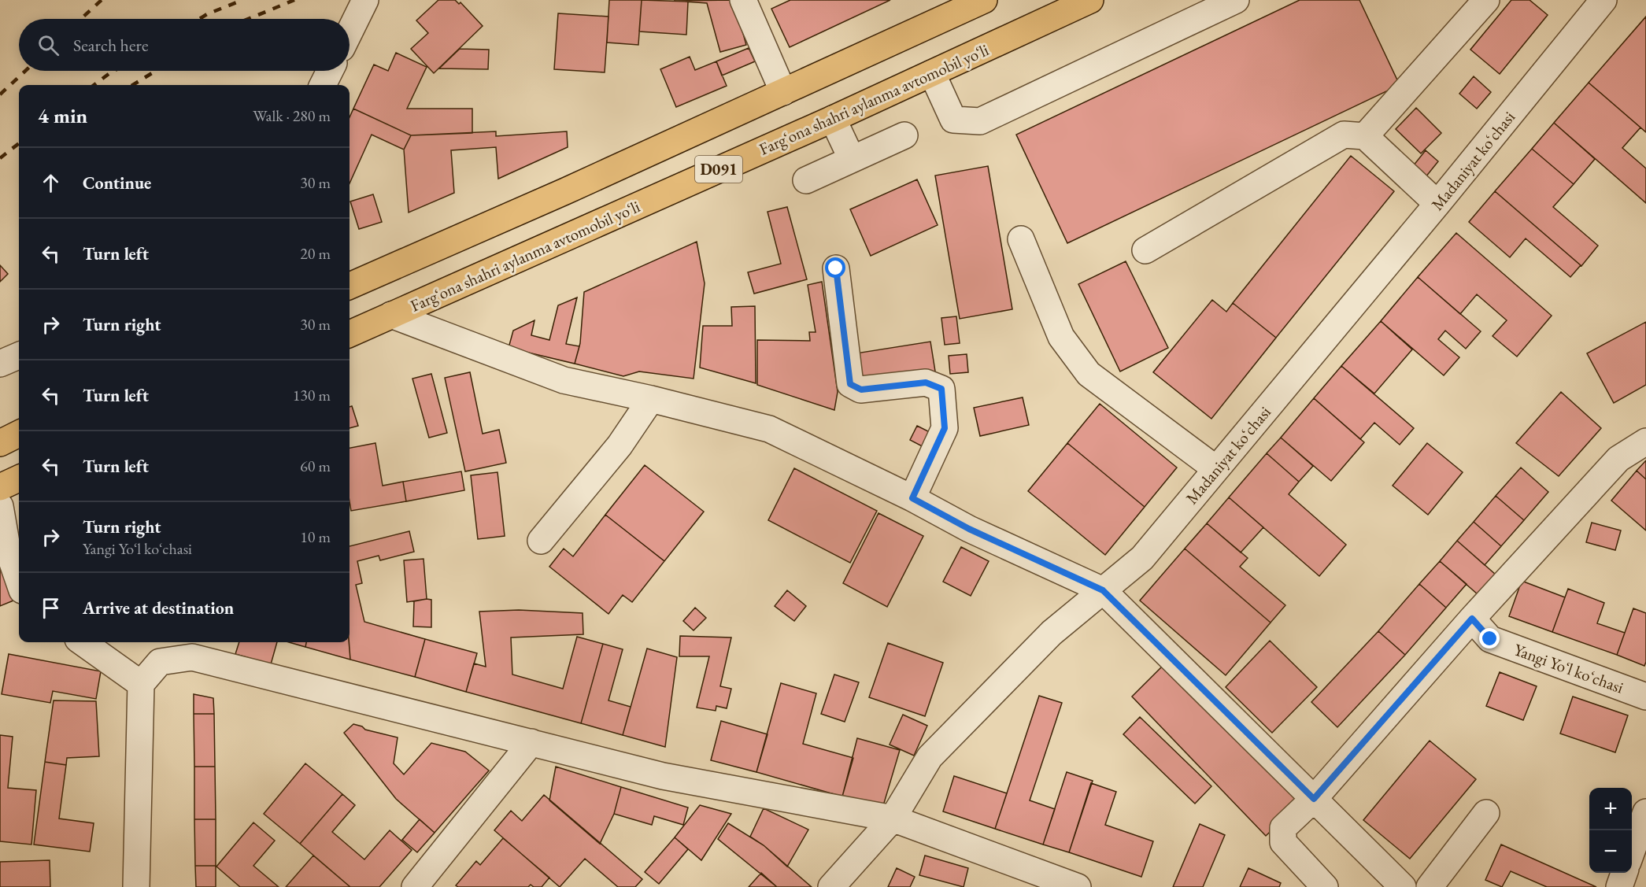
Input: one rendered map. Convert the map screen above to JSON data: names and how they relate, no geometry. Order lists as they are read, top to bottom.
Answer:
{
  "streets": {
    "highway": ["Fargʻona shahri aylanma avtomobil yoʻli", "D091"],
    "street": ["Madaniyat koʻchasi", "Yangi Yoʻl koʻchasi"]
  },
  "page": {
    "search": "Search here",
    "heading": ["4 min", "Walk · 280 m"],
    "list": [
      ["Continue", "30 m"],
      ["Turn left", "20 m"],
      ["Turn right", "30 m"],
      ["Turn left", "130 m"],
      ["Turn left", "60 m"],
      ["Turn right", "Yangi Yoʻl koʻchasi", "10 m"],
      "Arrive at destination"
    ],
    "map_buttons": ["+", "−"]
  }
}
